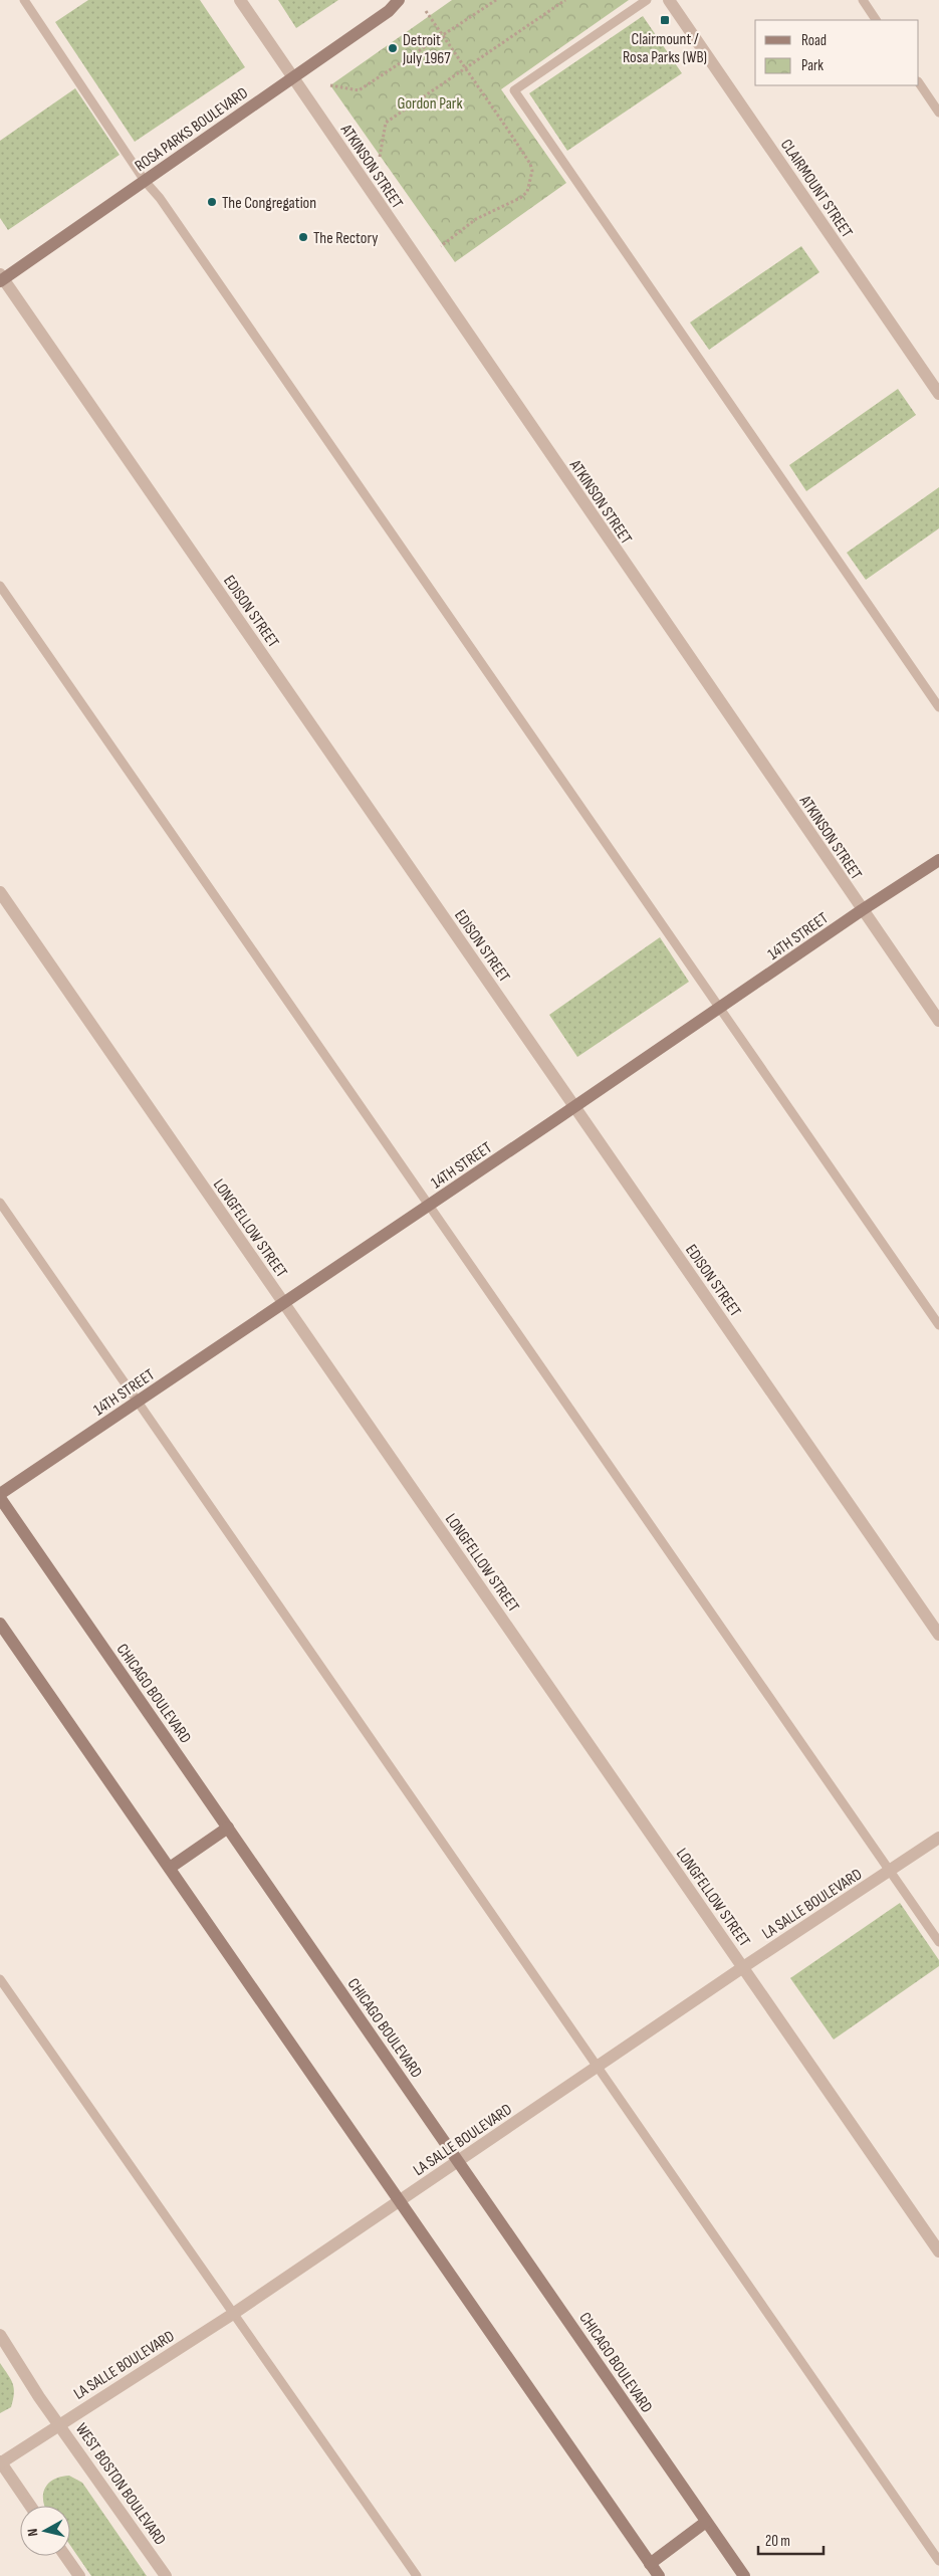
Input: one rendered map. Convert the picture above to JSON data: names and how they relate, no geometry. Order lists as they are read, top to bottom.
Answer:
{
  "streets": {
    "street": [
      "ROSA PARKS BOULEVARD",
      "ATKINSON STREET",
      "CLAIRMOUNT STREET",
      "EDISON STREET",
      "14TH STREET",
      "LONGFELLOW STREET",
      "CHICAGO BOULEVARD",
      "LA SALLE BOULEVARD",
      "WEST BOSTON BOULEVARD"
    ]
  },
  "crossings": [
    ["ROSA PARKS BOULEVARD", "ATKINSON STREET"],
    ["ROSA PARKS BOULEVARD", "EDISON STREET"],
    ["ATKINSON STREET", "14TH STREET"],
    ["EDISON STREET", "14TH STREET"],
    ["14TH STREET", "LONGFELLOW STREET"],
    ["LONGFELLOW STREET", "LA SALLE BOULEVARD"],
    ["CHICAGO BOULEVARD", "LA SALLE BOULEVARD"],
    ["LA SALLE BOULEVARD", "WEST BOSTON BOULEVARD"]
  ],
  "parks": ["Gordon Park"],
  "places": {
    "transit": ["Clairmount / Rosa Parks (WB)"],
    "other": ["Detroit July 1967", "The Congregation", "The Rectory"]
  },
  "legend": ["Road", "Park"],
  "scale_bar": "20 m",
  "north": "left"
}
